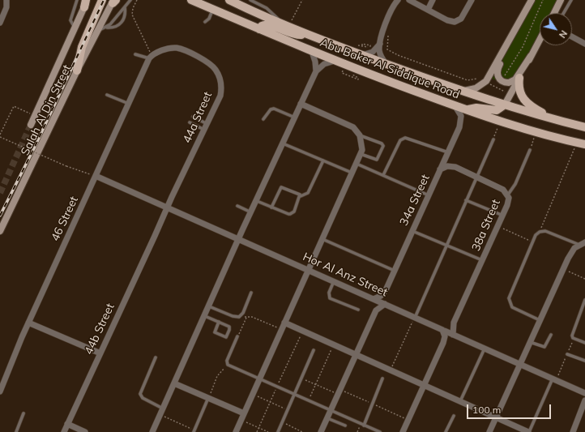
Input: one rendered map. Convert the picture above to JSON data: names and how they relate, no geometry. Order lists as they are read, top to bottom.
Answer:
{
  "streets": {
    "main road": ["Abu Baker Al Siddique Road", "Salah Al Din Street"],
    "street": [
      "44a Street",
      "34a Street",
      "46 Street",
      "38a Street",
      "Hor Al Anz Street",
      "44b Street"
    ]
  },
  "crossings": [
    ["Abu Baker Al Siddique Road", "34a Street"],
    ["44a Street", "46 Street"],
    ["44a Street", "Hor Al Anz Street"],
    ["44a Street", "44b Street"],
    ["34a Street", "38a Street"],
    ["34a Street", "Hor Al Anz Street"],
    ["46 Street", "Hor Al Anz Street"],
    ["38a Street", "Hor Al Anz Street"],
    ["Hor Al Anz Street", "44b Street"]
  ],
  "scale_bar": "100 m",
  "north": "bottom right"
}
